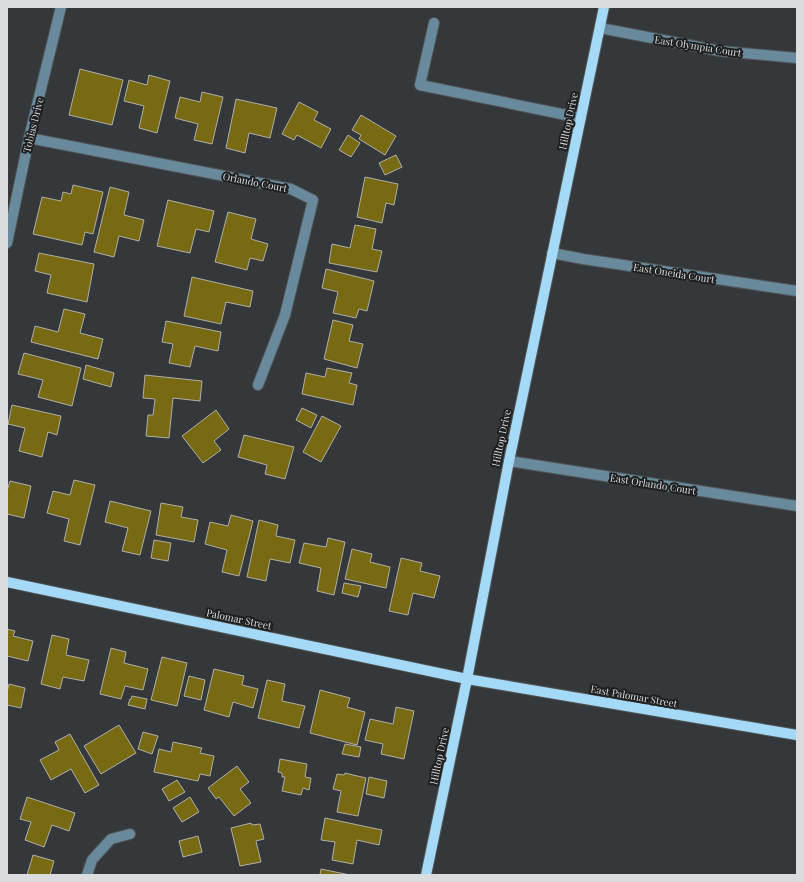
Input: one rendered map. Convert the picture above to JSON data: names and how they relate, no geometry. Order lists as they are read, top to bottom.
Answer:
{
  "streets": {
    "main road": ["Hilltop Drive", "Palomar Street", "East Palomar Street"],
    "street": [
      "East Olympia Court",
      "Tobias Drive",
      "Orlando Court",
      "East Oneida Court",
      "East Orlando Court"
    ]
  },
  "crossings": [
    ["East Olympia Court", "Hilltop Drive"],
    ["Hilltop Drive", "East Oneida Court"],
    ["Hilltop Drive", "East Orlando Court"],
    ["Hilltop Drive", "Palomar Street"],
    ["Hilltop Drive", "East Palomar Street"],
    ["Tobias Drive", "Orlando Court"],
    ["Palomar Street", "East Palomar Street"]
  ]
}
